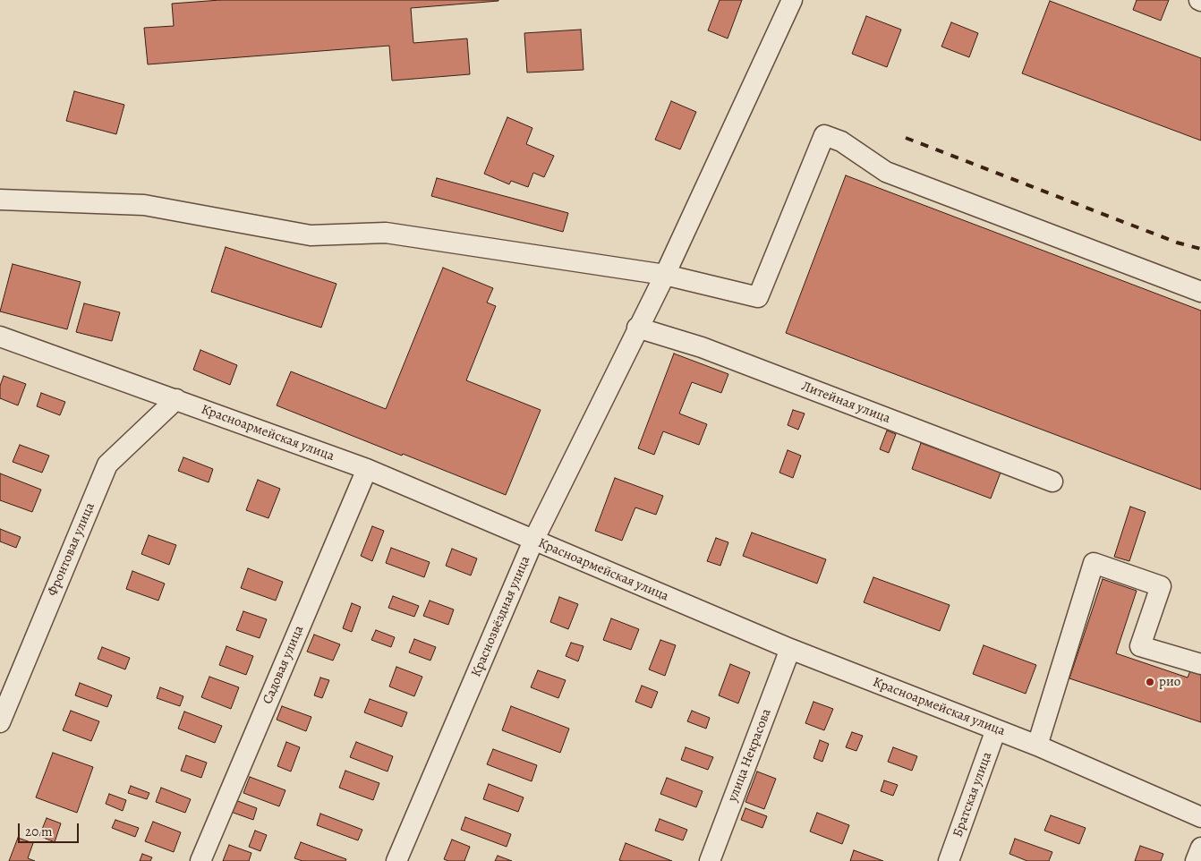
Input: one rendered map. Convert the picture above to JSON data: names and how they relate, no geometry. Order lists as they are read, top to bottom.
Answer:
{
  "streets": {
    "street": [
      "Литейная улица",
      "Красноармейская улица",
      "Фронтовая улица",
      "Краснозвёздная улица",
      "Садовая улица",
      "улица Некрасова",
      "Братская улица"
    ]
  },
  "crossings": [
    ["Литейная улица", "Краснозвёздная улица"],
    ["Красноармейская улица", "Фронтовая улица"],
    ["Красноармейская улица", "Краснозвёздная улица"],
    ["Красноармейская улица", "Садовая улица"],
    ["Красноармейская улица", "улица Некрасова"],
    ["Красноармейская улица", "Братская улица"]
  ],
  "places": ["рио"],
  "scale_bar": "20 m"
}
